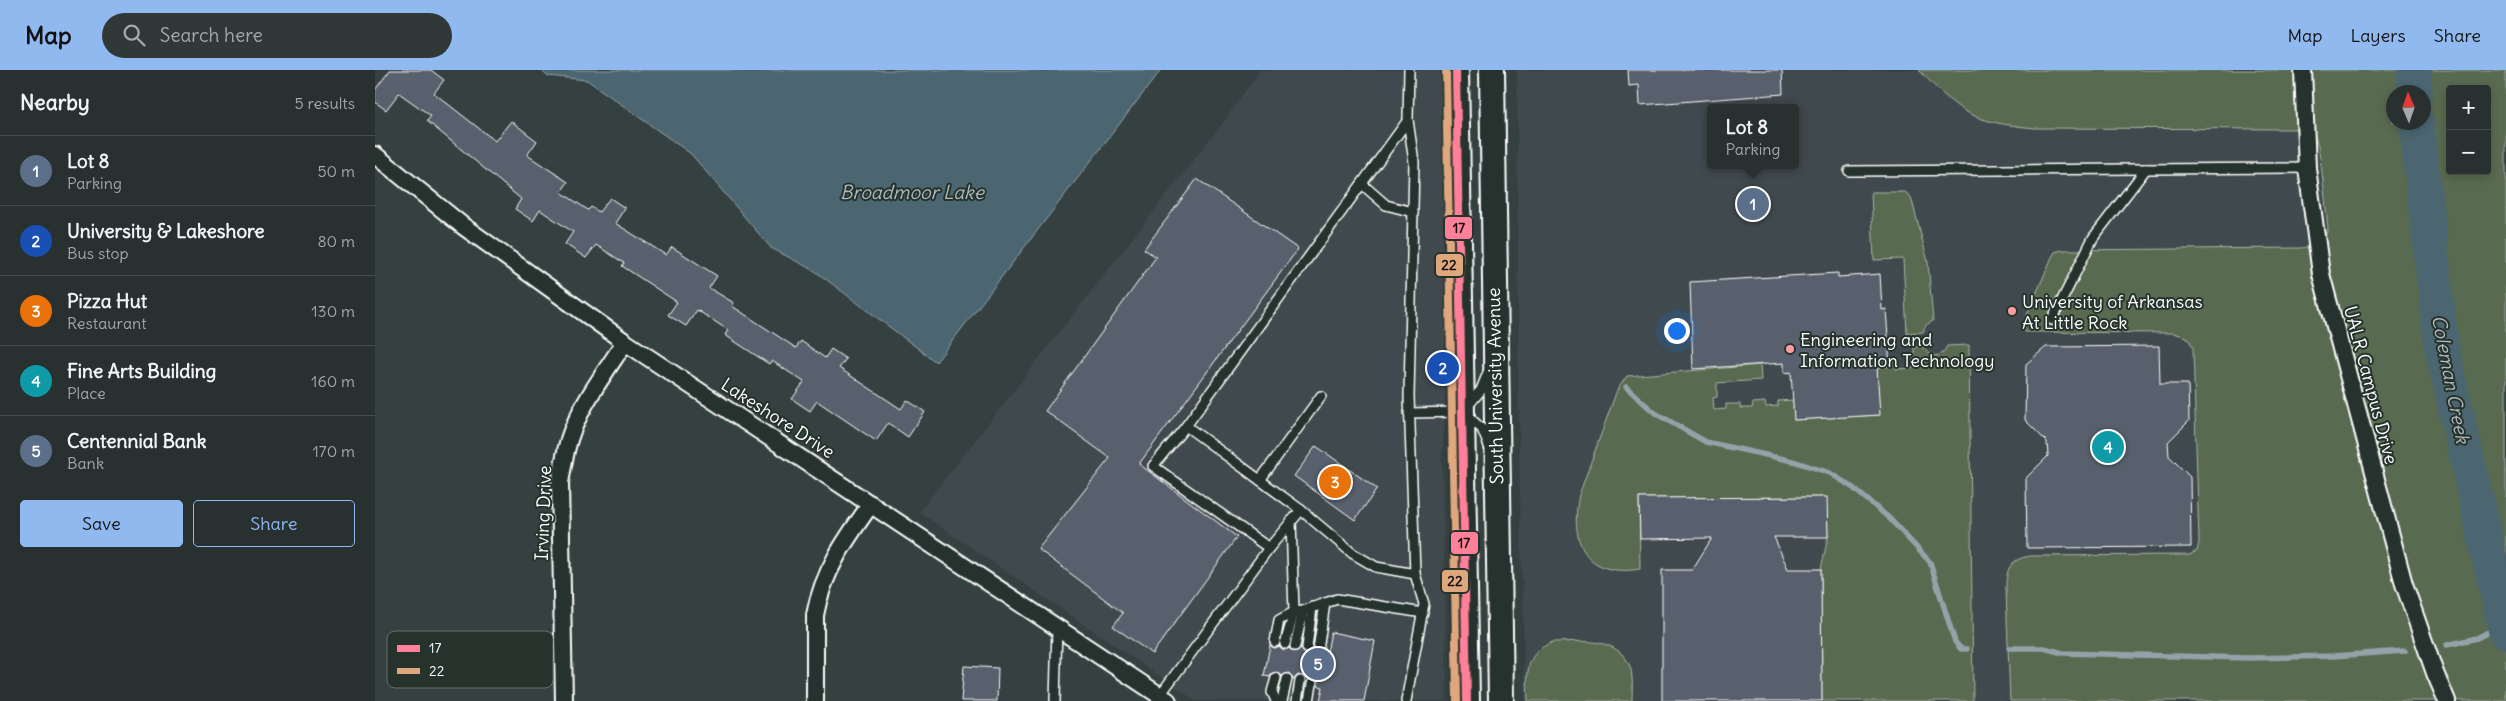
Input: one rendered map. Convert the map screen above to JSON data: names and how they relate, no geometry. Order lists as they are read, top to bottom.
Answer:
{
  "streets": {
    "main road": ["South University Avenue"],
    "street": ["UALR Campus Drive", "Lakeshore Drive", "Irving Drive"]
  },
  "crossings": [
    ["Lakeshore Drive", "Irving Drive"]
  ],
  "water": ["Broadmoor Lake", "Coleman Creek"],
  "places": ["University of Arkansas At Little Rock", "Engineering and Information Technology"],
  "lines": ["transit line 17", "transit line 22"],
  "legend": ["17", "22"],
  "north": "top",
  "page": {
    "header": "Map",
    "search": "Search here",
    "nav": ["Map", "Layers", "Share"],
    "heading": ["Nearby", "5 results"],
    "map_buttons": ["+", "−"],
    "popup": ["Lot 8", "Parking"],
    "list": [
      {
        "mark": "1",
        "name": "Lot 8",
        "note": "Parking",
        "value": "50 m"
      },
      {
        "mark": "2",
        "name": "University & Lakeshore",
        "note": "Bus stop",
        "value": "80 m"
      },
      {
        "mark": "3",
        "name": "Pizza Hut",
        "note": "Restaurant",
        "value": "130 m"
      },
      {
        "mark": "4",
        "name": "Fine Arts Building",
        "note": "Place",
        "value": "160 m"
      },
      {
        "mark": "5",
        "name": "Centennial Bank",
        "note": "Bank",
        "value": "170 m"
      }
    ],
    "pins": [
      "1",
      "2",
      "4",
      "3",
      "5"
    ],
    "buttons": ["Save", "Share"]
  }
}
